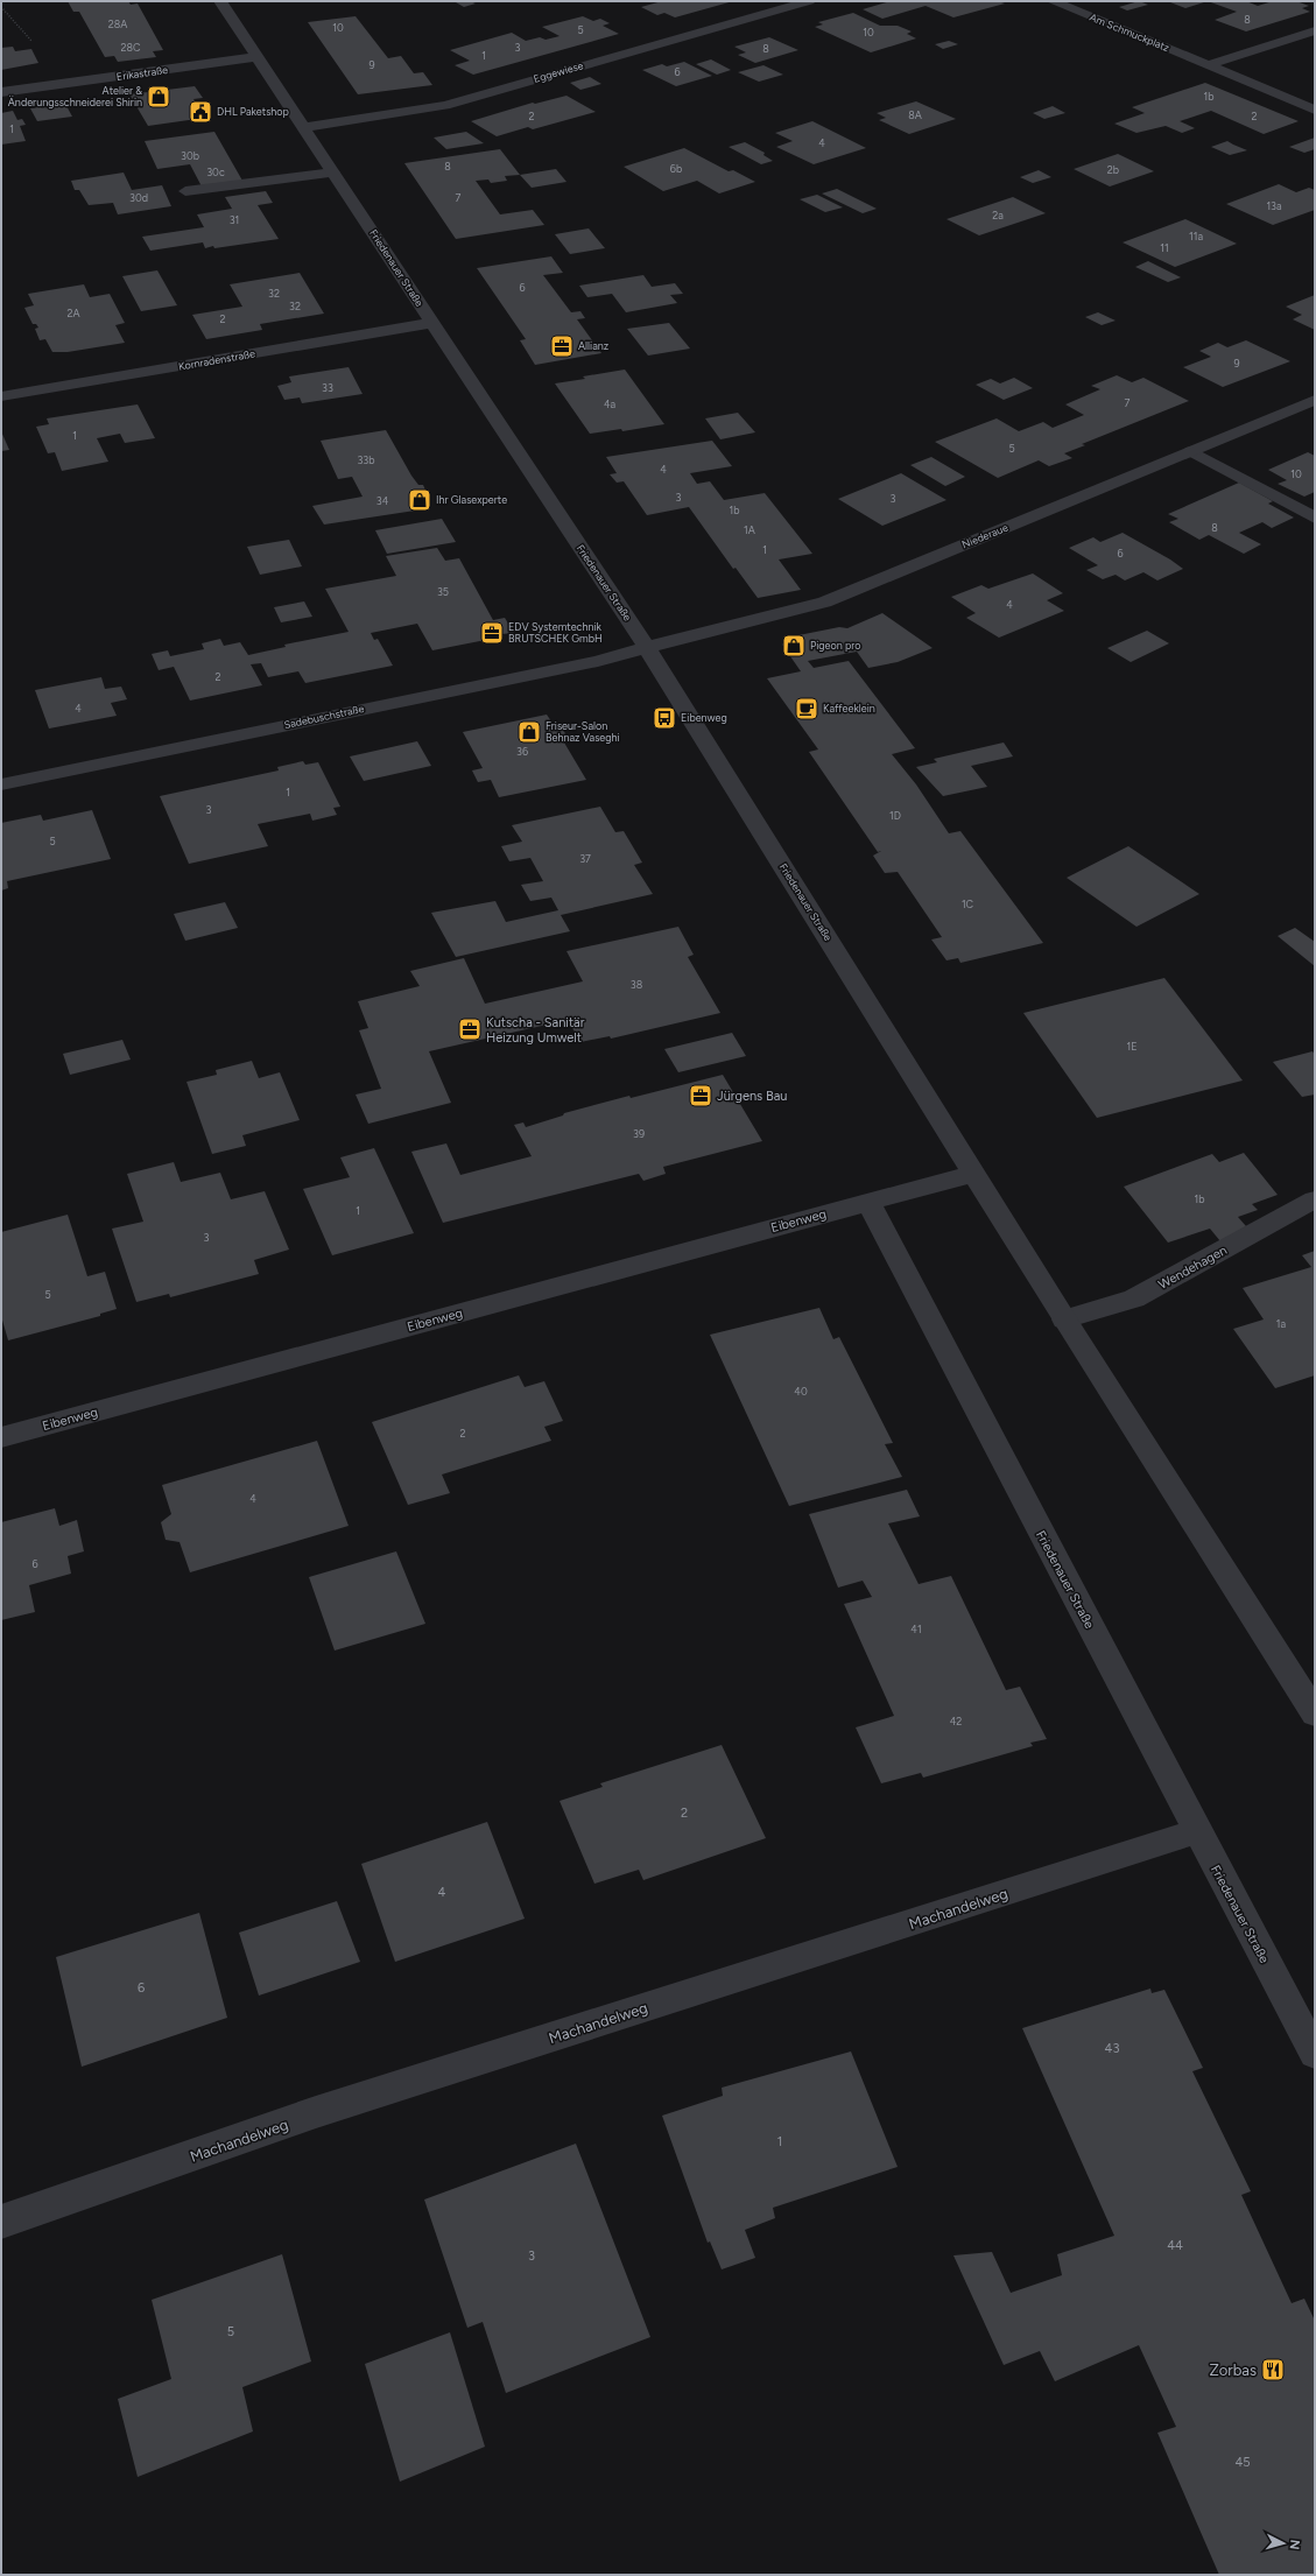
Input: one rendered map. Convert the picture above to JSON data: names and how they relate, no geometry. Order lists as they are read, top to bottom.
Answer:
{
  "streets": {
    "street": [
      "Am Schmuckplatz",
      "Eggewiese",
      "Erikastraße",
      "Friedenauer Straße",
      "Kornradenstraße",
      "Niederaue",
      "Sadebuschstraße",
      "Eibenweg",
      "Wendehagen",
      "Machandelweg"
    ]
  },
  "crossings": [
    ["Eggewiese", "Friedenauer Straße"],
    ["Erikastraße", "Friedenauer Straße"],
    ["Friedenauer Straße", "Kornradenstraße"],
    ["Friedenauer Straße", "Niederaue"],
    ["Friedenauer Straße", "Sadebuschstraße"],
    ["Friedenauer Straße", "Eibenweg"],
    ["Friedenauer Straße", "Wendehagen"],
    ["Friedenauer Straße", "Machandelweg"],
    ["Niederaue", "Sadebuschstraße"]
  ],
  "places": {
    "shop": [
      "Atelier & Änderungsschneiderei Shirin",
      "Ihr Glasexperte",
      "Pigeon pro",
      "Friseur-Salon Behnaz Vaseghi"
    ],
    "public building": ["DHL Paketshop"],
    "office": [
      "Allianz",
      "EDV Systemtechnik BRUTSCHEK GmbH",
      "Kutscha - Sanitär Heizung Umwelt",
      "Jürgens Bau"
    ],
    "cafe": ["Kaffeeklein"],
    "bus stop": ["Eibenweg"],
    "restaurant": ["Zorbas"]
  },
  "house_numbers": [
    "8",
    "28A",
    "10",
    "5",
    "10",
    "28C",
    "3",
    "8",
    "1",
    "9",
    "6",
    "1b",
    "8A",
    "2",
    "2",
    "1",
    "4",
    "30b",
    "8",
    "6b",
    "2b",
    "30c",
    "30d",
    "7",
    "13a",
    "2a",
    "31",
    "11a",
    "11",
    "6",
    "32",
    "32",
    "2A",
    "2",
    "9",
    "33",
    "7",
    "4a",
    "1",
    "5",
    "33b",
    "4",
    "10",
    "3",
    "3",
    "34",
    "1b",
    "8",
    "1A",
    "1",
    "6",
    "35",
    "4",
    "2",
    "4",
    "36",
    "1",
    "3",
    "1D",
    "5",
    "37",
    "1C",
    "38",
    "1E",
    "39",
    "1b",
    "1",
    "3",
    "5",
    "1a",
    "40",
    "2",
    "4",
    "6",
    "41",
    "42",
    "2",
    "4",
    "6",
    "43",
    "1",
    "44",
    "3",
    "5",
    "45"
  ],
  "north": "right"
}
